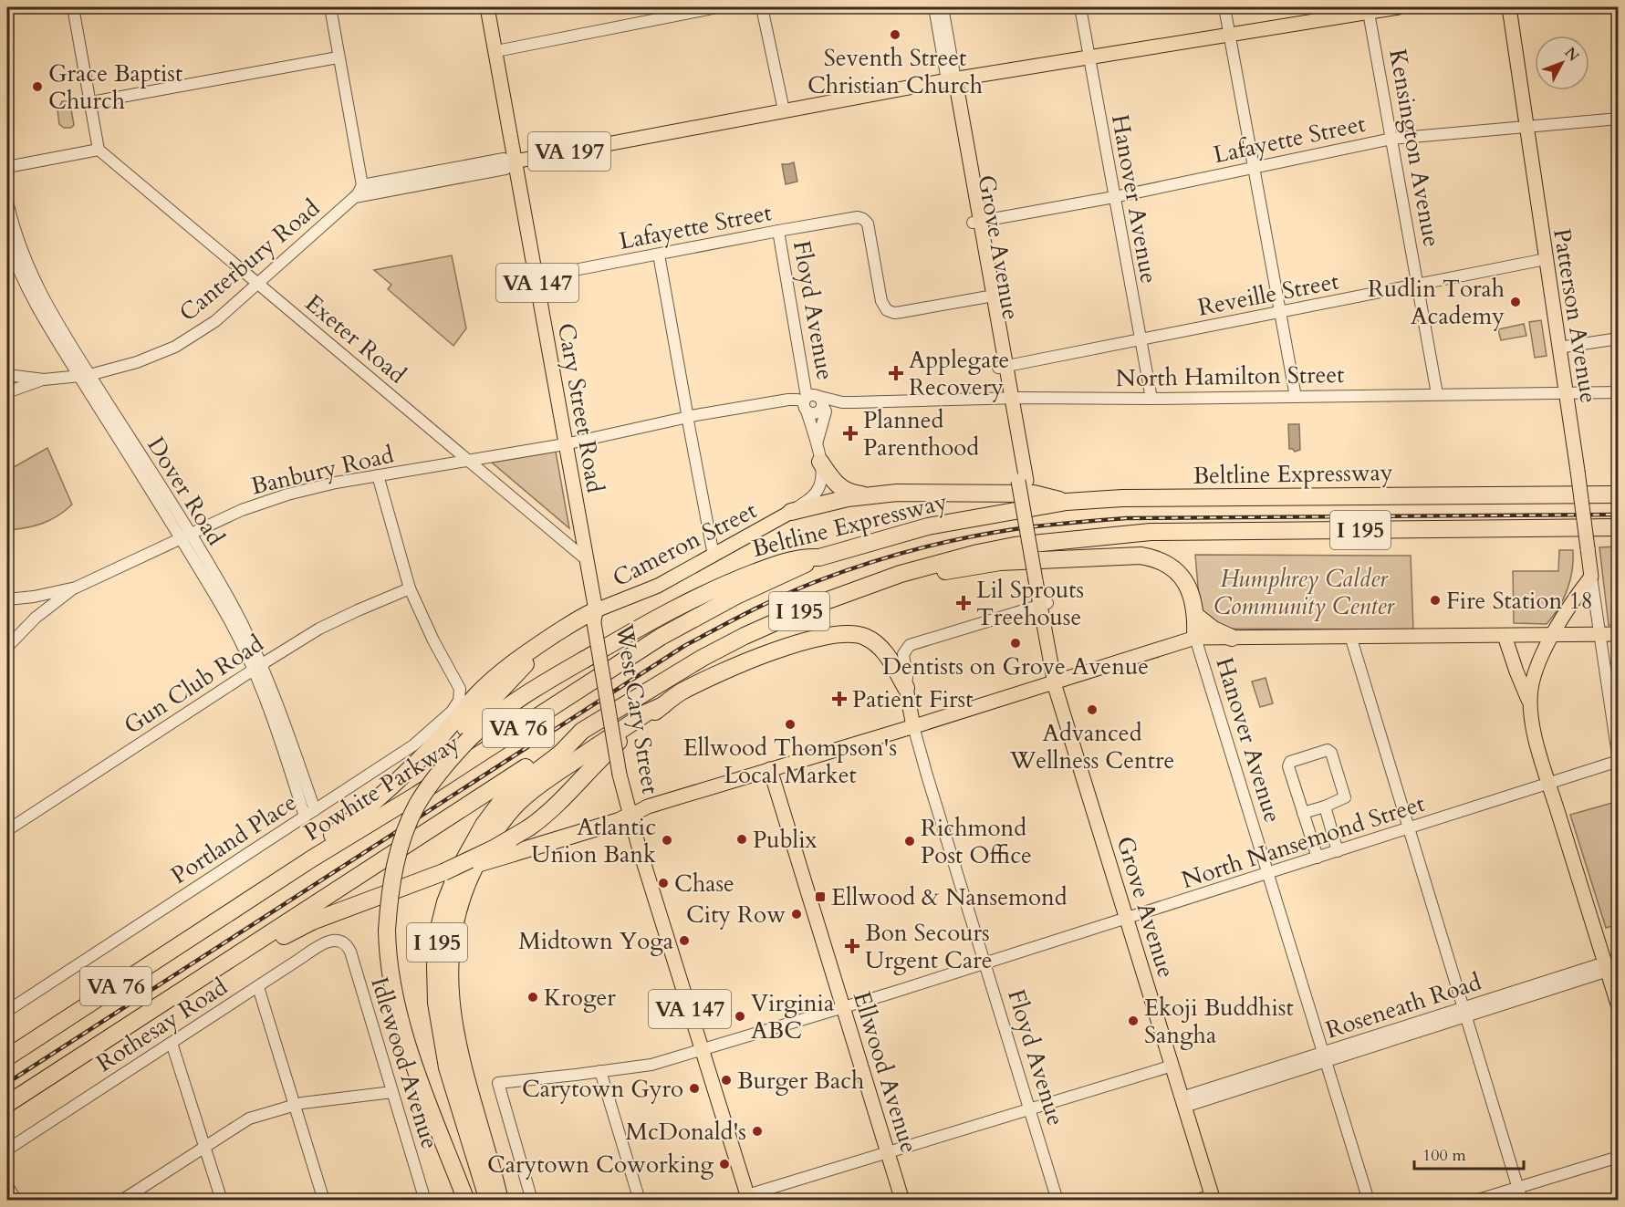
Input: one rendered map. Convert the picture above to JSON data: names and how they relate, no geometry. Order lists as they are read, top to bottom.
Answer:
{
  "streets": {
    "highway": [
      "Beltline Expressway",
      "I 195",
      "VA 76",
      "Powhite Parkway"
    ],
    "main road": [
      "VA 197",
      "Grove Avenue",
      "VA 147",
      "Floyd Avenue",
      "Patterson Avenue",
      "Cary Street Road",
      "Cameron Street",
      "West Cary Street",
      "Ellwood Avenue"
    ],
    "street": [
      "Lafayette Street",
      "Kensington Avenue",
      "Hanover Avenue",
      "Canterbury Road",
      "Reveille Street",
      "Exeter Road",
      "North Hamilton Street",
      "Banbury Road",
      "Dover Road",
      "Gun Club Road",
      "Portland Place",
      "North Nansemond Street",
      "Roseneath Road",
      "Rothesay Road",
      "Idlewood Avenue"
    ]
  },
  "crossings": [
    ["Lafayette Street", "Kensington Avenue"],
    ["Lafayette Street", "Hanover Avenue"],
    ["Lafayette Street", "Grove Avenue"],
    ["Lafayette Street", "Floyd Avenue"],
    ["Lafayette Street", "Patterson Avenue"],
    ["Lafayette Street", "Cary Street Road"],
    ["Kensington Avenue", "VA 197"],
    ["Kensington Avenue", "Reveille Street"],
    ["Kensington Avenue", "North Hamilton Street"],
    ["VA 197", "Hanover Avenue"],
    ["VA 197", "Grove Avenue"],
    ["VA 197", "Cary Street Road"],
    ["Hanover Avenue", "Reveille Street"],
    ["Hanover Avenue", "North Hamilton Street"],
    ["Hanover Avenue", "North Nansemond Street"],
    ["Hanover Avenue", "Roseneath Road"],
    ["Grove Avenue", "Reveille Street"],
    ["Grove Avenue", "Floyd Avenue"],
    ["Grove Avenue", "North Hamilton Street"],
    ["Grove Avenue", "North Nansemond Street"],
    ["Grove Avenue", "Roseneath Road"],
    ["Canterbury Road", "Exeter Road"],
    ["Canterbury Road", "Dover Road"],
    ["Reveille Street", "Patterson Avenue"],
    ["Floyd Avenue", "North Hamilton Street"],
    ["Floyd Avenue", "Cameron Street"],
    ["Floyd Avenue", "North Nansemond Street"],
    ["Patterson Avenue", "North Hamilton Street"],
    ["Patterson Avenue", "North Nansemond Street"],
    ["Exeter Road", "Cary Street Road"],
    ["Exeter Road", "Banbury Road"],
    ["North Hamilton Street", "Cary Street Road"],
    ["North Hamilton Street", "Banbury Road"],
    ["Cary Street Road", "Banbury Road"],
    ["Cary Street Road", "Cameron Street"],
    ["Cary Street Road", "West Cary Street"],
    ["Banbury Road", "Dover Road"],
    ["Beltline Expressway", "I 195"],
    ["Beltline Expressway", "Powhite Parkway"],
    ["Dover Road", "Gun Club Road"],
    ["Dover Road", "Portland Place"],
    ["I 195", "VA 76"],
    ["Cameron Street", "West Cary Street"],
    ["Gun Club Road", "Portland Place"],
    ["West Cary Street", "North Nansemond Street"],
    ["North Nansemond Street", "Ellwood Avenue"],
    ["Rothesay Road", "Idlewood Avenue"]
  ],
  "parks": ["Humphrey Calder Community Center"],
  "places": {
    "other": [
      "Seventh Street Christian Church",
      "Grace Baptist Church",
      "Rudlin Torah Academy",
      "Fire Station 18",
      "Dentists on Grove Avenue",
      "Advanced Wellness Centre",
      "Ellwood Thompson's Local Market",
      "Publix",
      "Atlantic Union Bank",
      "Richmond Post Office",
      "Chase",
      "City Row",
      "Midtown Yoga",
      "Kroger",
      "Virginia ABC",
      "Ekoji Buddhist Sangha",
      "Burger Bach",
      "Carytown Gyro",
      "McDonald's",
      "Carytown Coworking"
    ],
    "health": [
      "Applegate Recovery",
      "Planned Parenthood",
      "Lil Sprouts Treehouse",
      "Patient First",
      "Bon Secours Urgent Care"
    ],
    "transit": ["Ellwood & Nansemond"]
  },
  "scale_bar": "100 m",
  "north": "top right"
}
